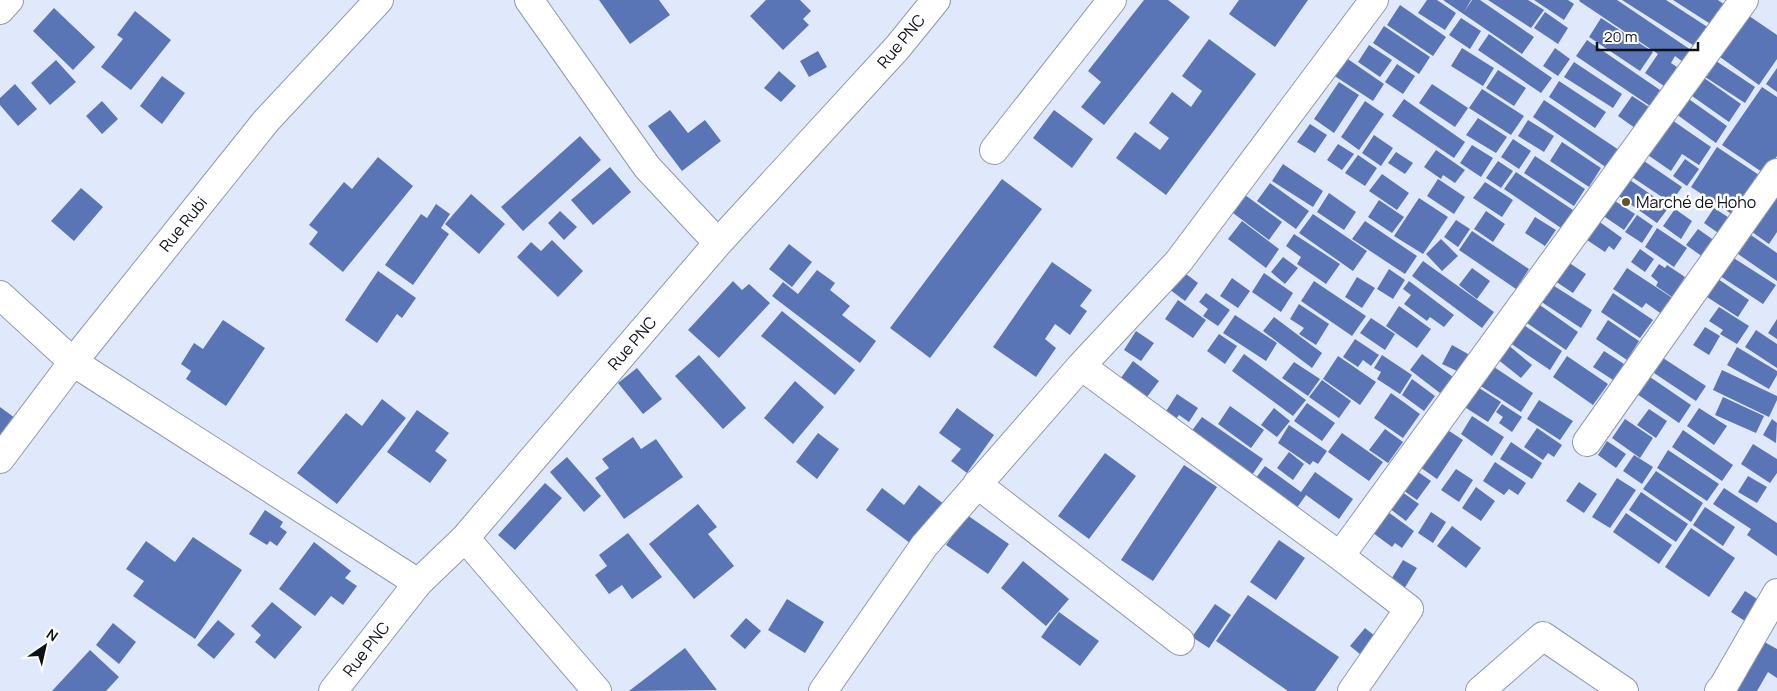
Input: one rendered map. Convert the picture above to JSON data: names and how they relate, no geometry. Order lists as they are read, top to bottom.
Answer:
{
  "streets": {
    "street": ["Rue PNC", "Rue Rubi"]
  },
  "places": ["Marché de Hoho"],
  "scale_bar": "20 m",
  "north": "top right"
}
